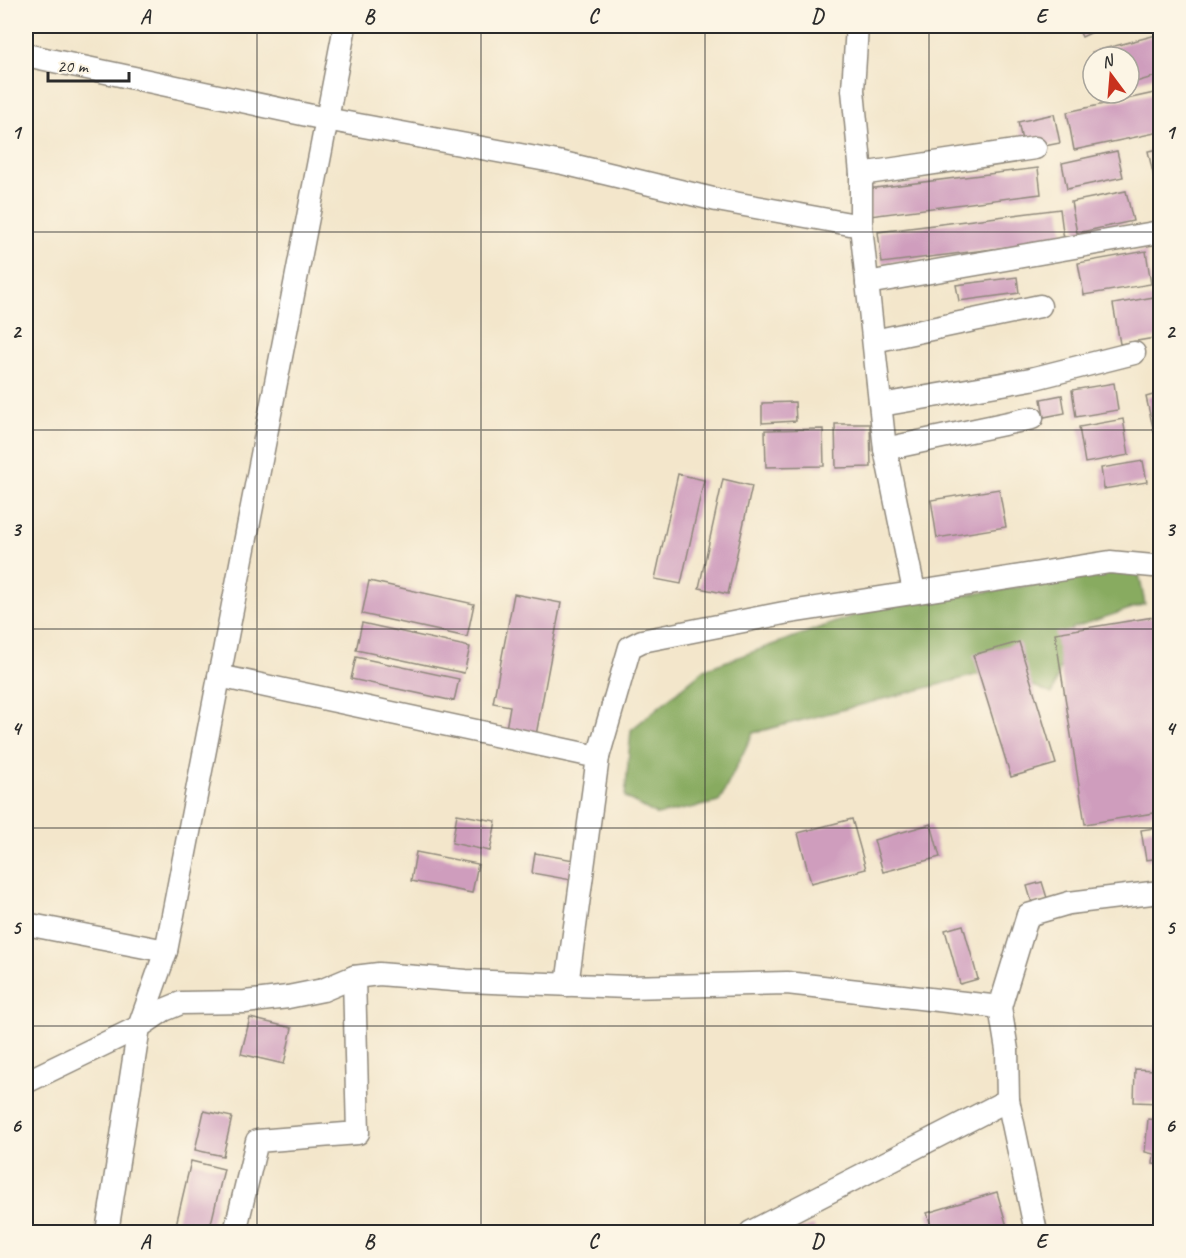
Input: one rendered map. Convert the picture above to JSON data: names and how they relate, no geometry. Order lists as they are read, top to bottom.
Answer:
{
  "scale_bar": "20 m",
  "north": "top",
  "grid": {
    "columns": [
      "A",
      "B",
      "C",
      "D",
      "E"
    ],
    "rows": [
      "1",
      "2",
      "3",
      "4",
      "5",
      "6"
    ]
  }
}
